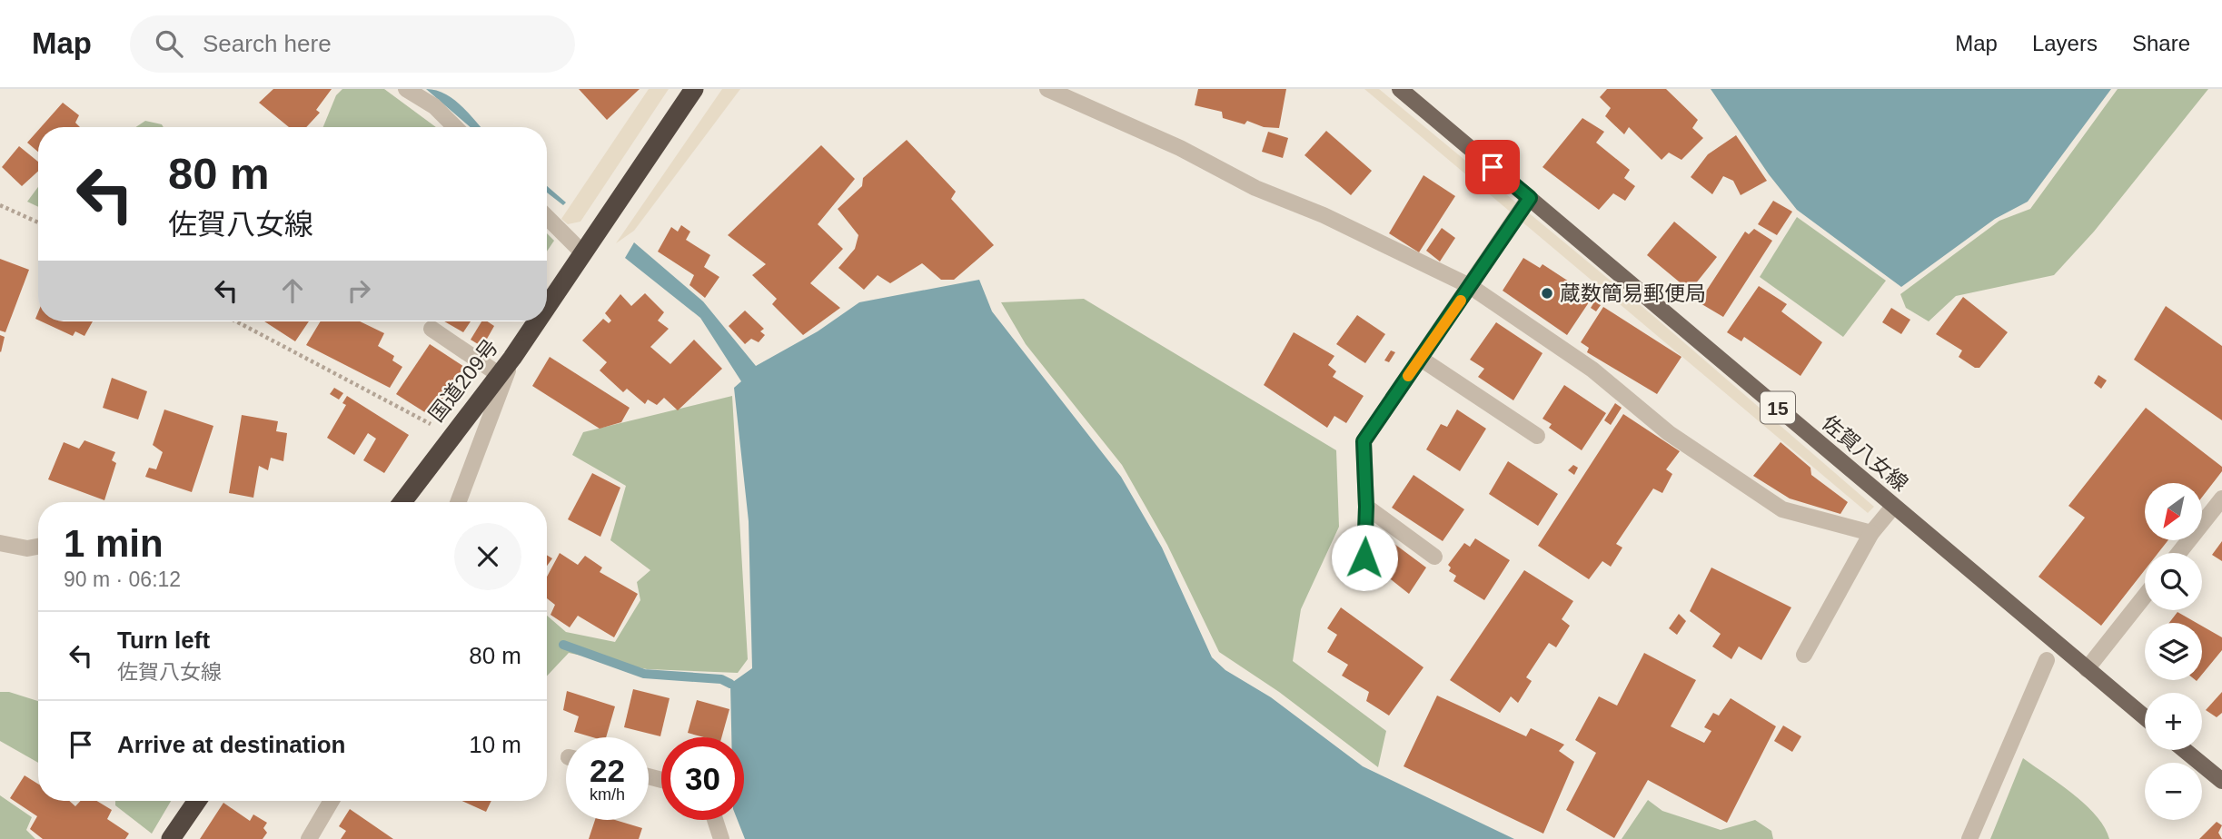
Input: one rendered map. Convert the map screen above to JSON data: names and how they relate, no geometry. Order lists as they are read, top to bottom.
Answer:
{
  "streets": {
    "highway": ["国道209号"],
    "main road": ["15", "佐賀八女線"]
  },
  "places": ["蔵数簡易郵便局"],
  "north": "bottom left",
  "page": {
    "header": "Map",
    "search": "Search here",
    "nav": ["Map", "Layers", "Share"],
    "turn": ["80 m", "佐賀八女線"],
    "map_buttons": ["+", "−"],
    "heading": ["1 min", "90 m · 06:12"],
    "list": [
      {
        "name": "Turn left",
        "note": "佐賀八女線",
        "value": "80 m"
      },
      {
        "name": "Arrive at destination",
        "value": "10 m"
      }
    ],
    "speed": "22 km/h",
    "limit": "30"
  }
}
